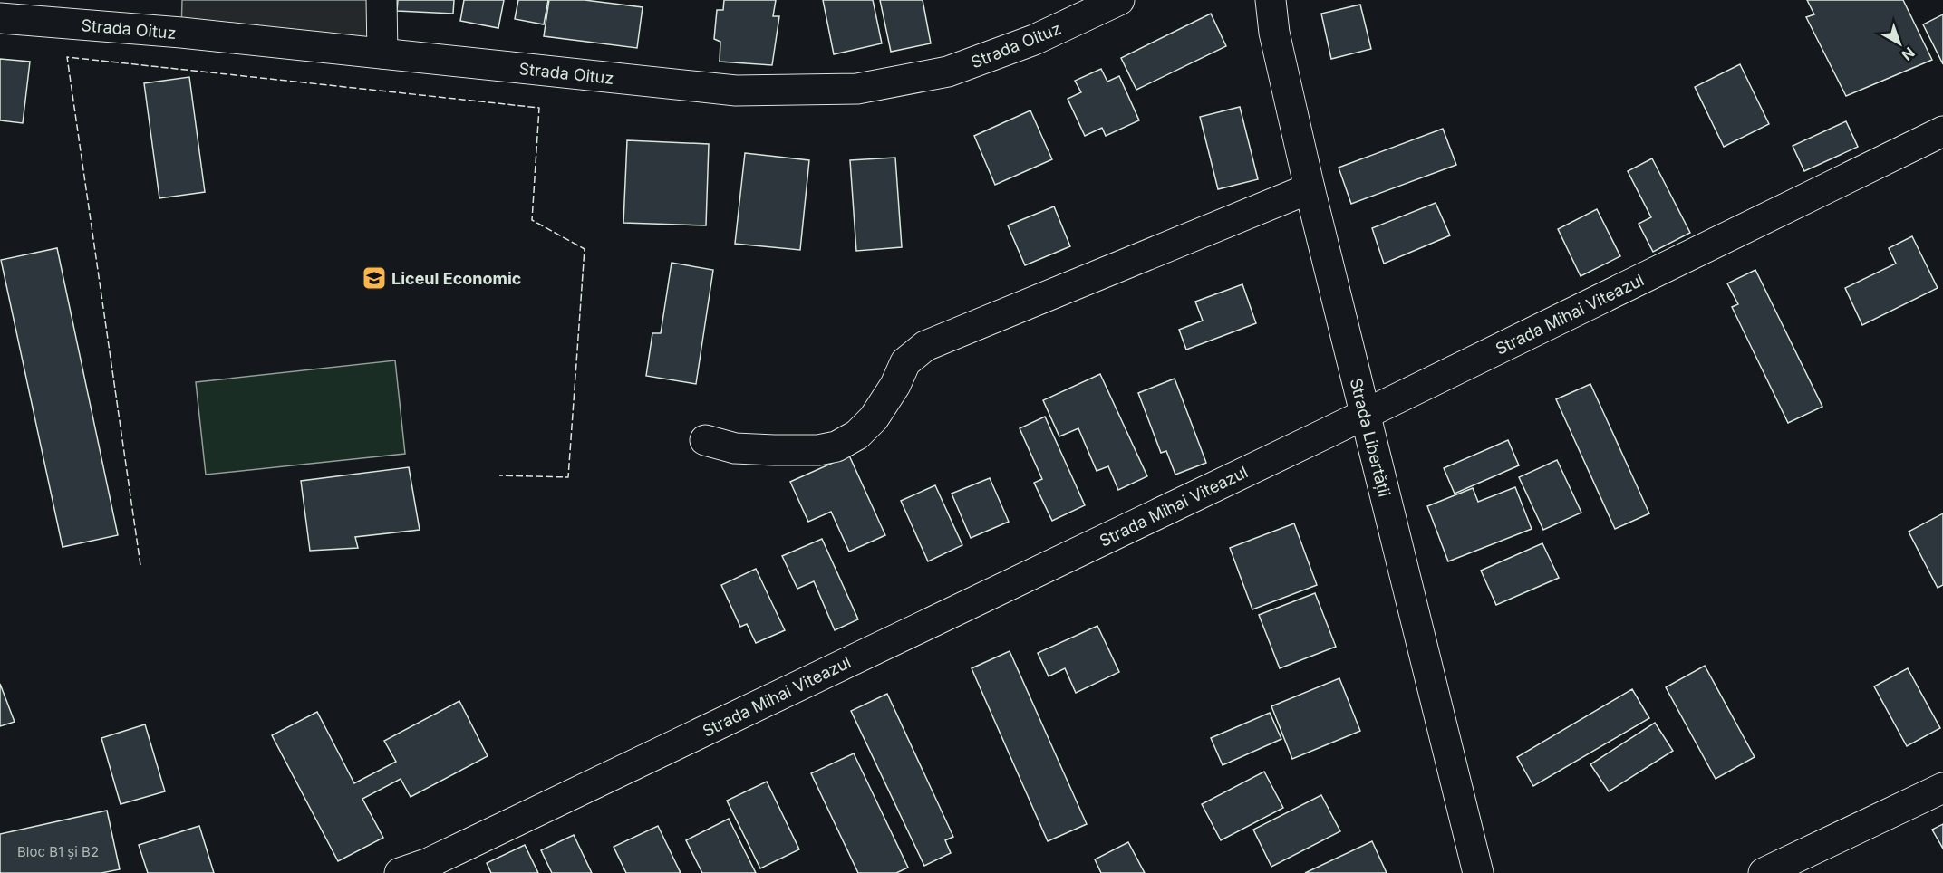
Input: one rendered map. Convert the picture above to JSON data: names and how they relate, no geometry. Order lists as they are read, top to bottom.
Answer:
{
  "streets": {
    "main road": ["Strada Oituz", "Strada Mihai Viteazul", "Strada Libertății"]
  },
  "crossings": [
    ["Strada Mihai Viteazul", "Strada Libertății"]
  ],
  "places": {
    "school or university": ["Liceul Economic"]
  },
  "house_numbers": ["Bloc B1 și B2"],
  "north": "bottom right"
}
